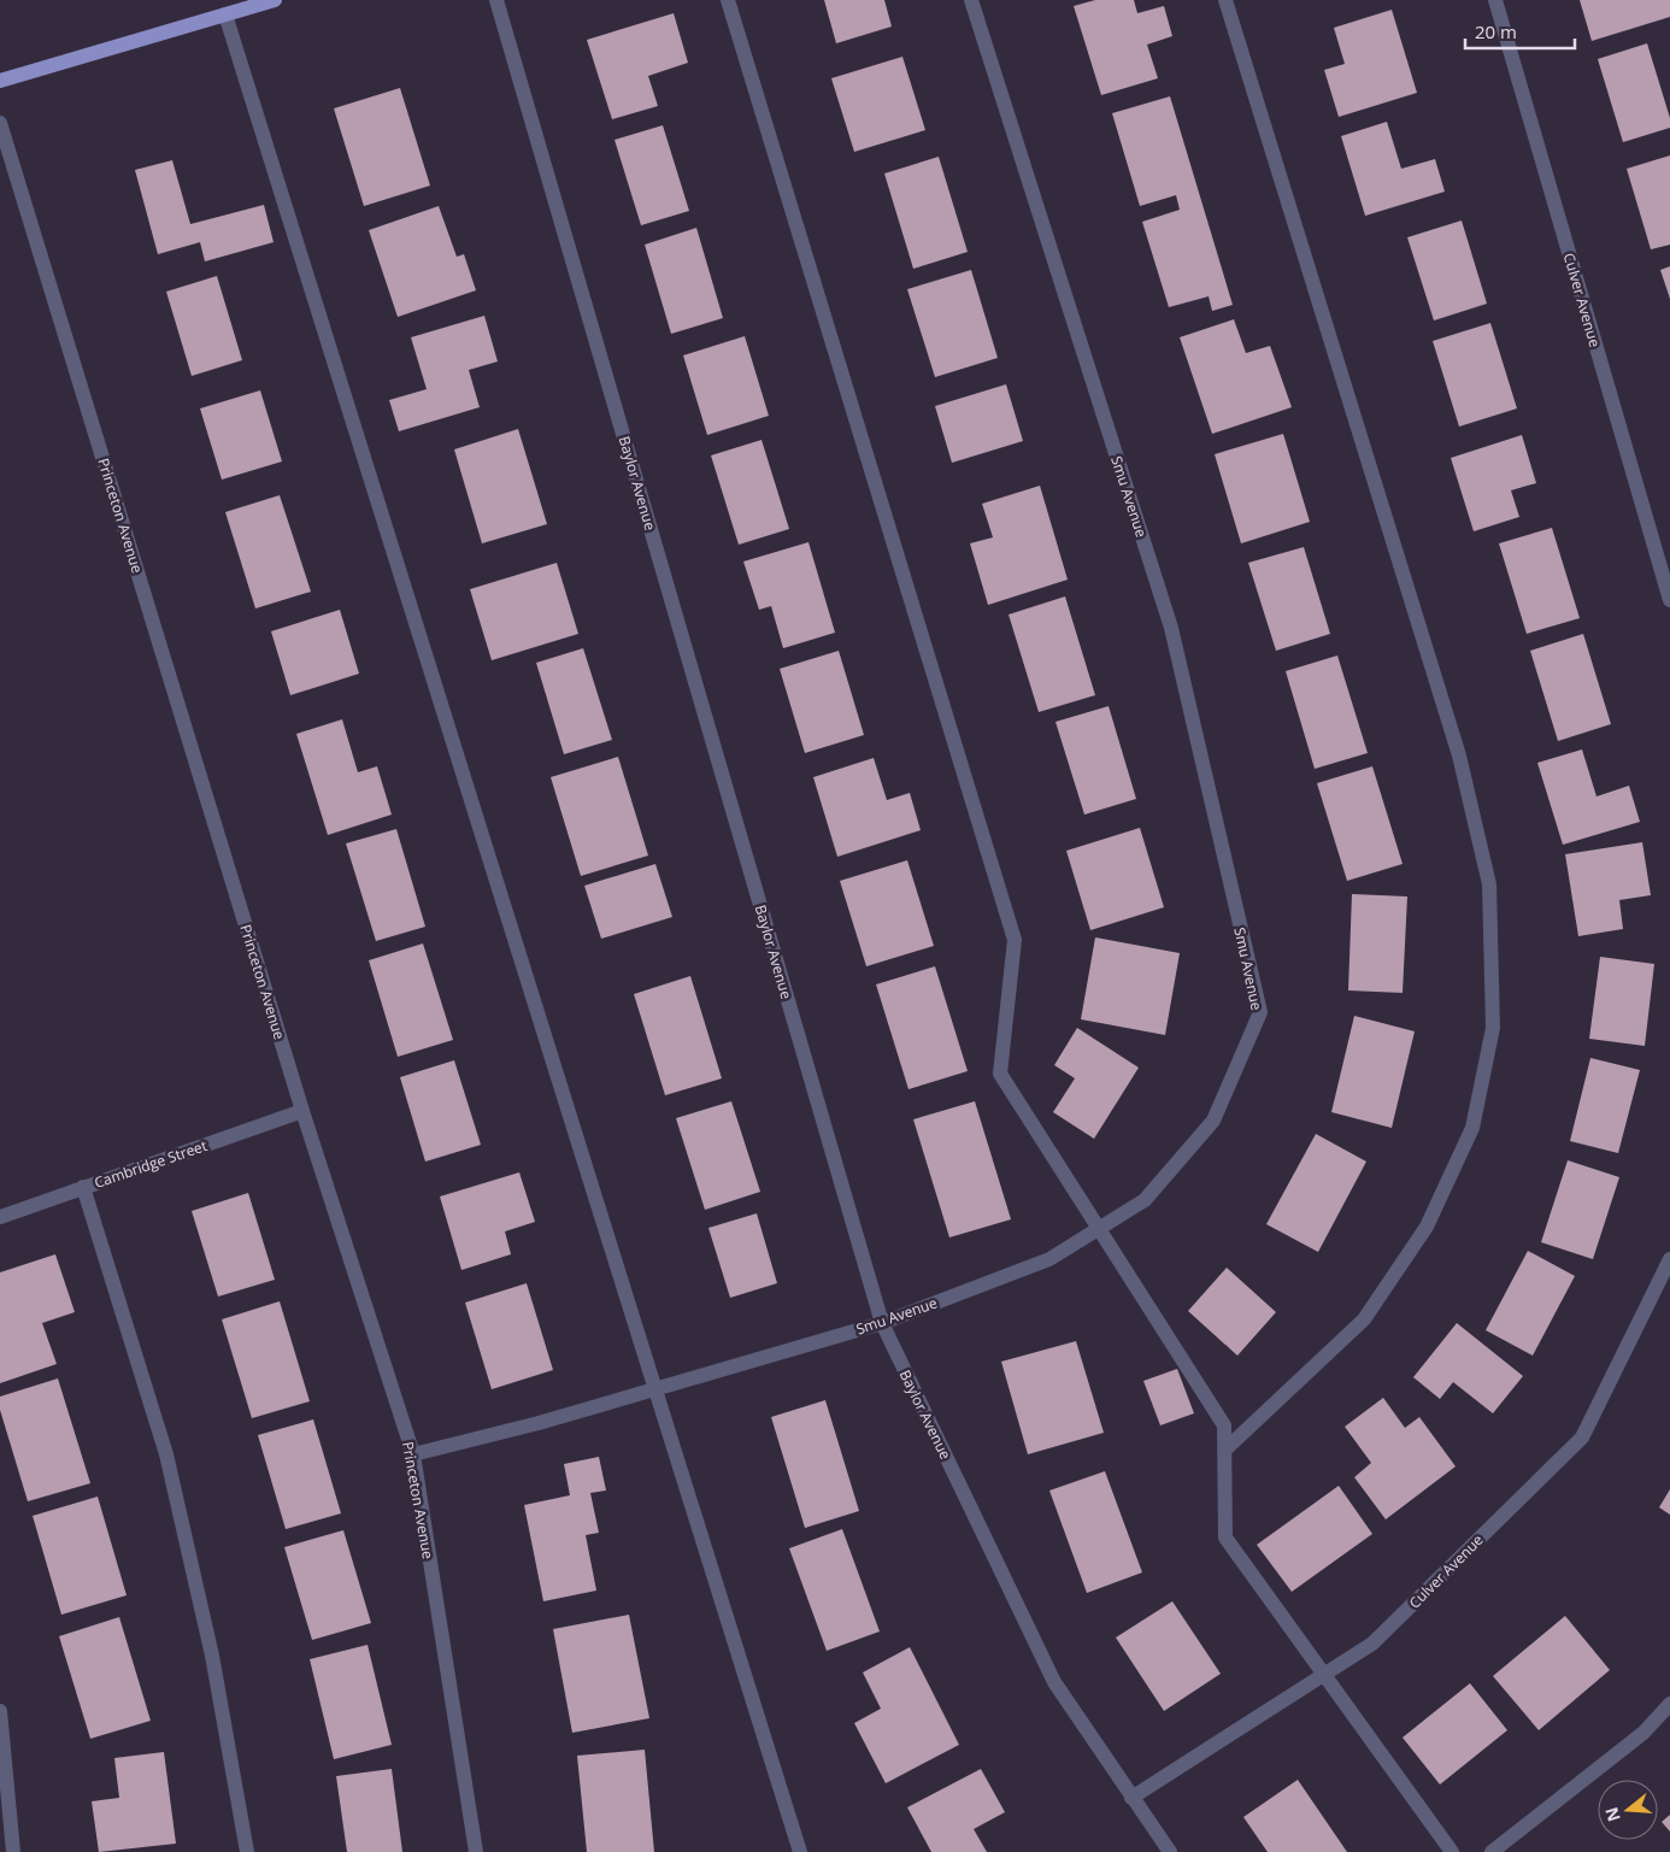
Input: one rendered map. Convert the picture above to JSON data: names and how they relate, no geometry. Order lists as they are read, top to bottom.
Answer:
{
  "streets": {
    "street": [
      "Culver Avenue",
      "Baylor Avenue",
      "Smu Avenue",
      "Princeton Avenue",
      "Cambridge Street"
    ]
  },
  "crossings": [
    ["Culver Avenue", "Baylor Avenue"],
    ["Baylor Avenue", "Smu Avenue"],
    ["Smu Avenue", "Princeton Avenue"],
    ["Princeton Avenue", "Cambridge Street"]
  ],
  "scale_bar": "20 m",
  "north": "left"
}
